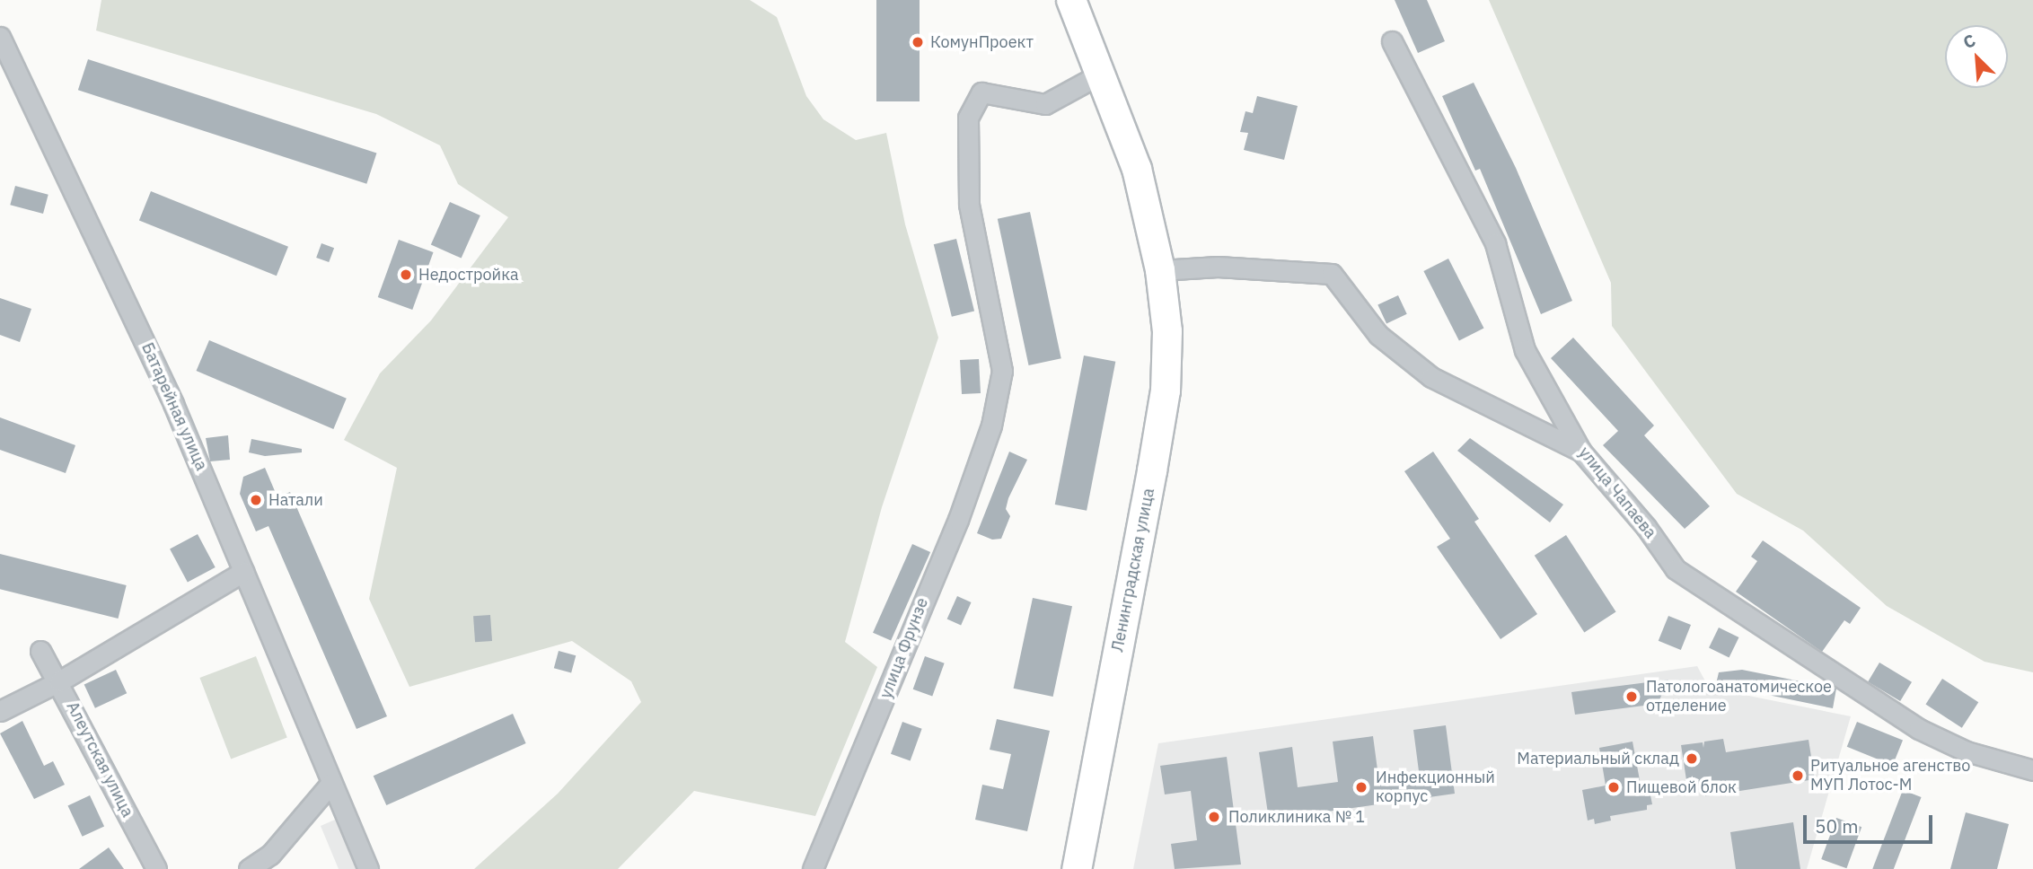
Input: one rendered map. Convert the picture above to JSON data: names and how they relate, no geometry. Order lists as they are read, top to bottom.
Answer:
{
  "streets": {
    "main road": ["Ленинградская улица"],
    "street": [
      "Батарейная улица",
      "улица Чапаева",
      "улица Фрунзе",
      "Алеутская улица"
    ]
  },
  "crossings": [
    ["Ленинградская улица", "улица Фрунзе"]
  ],
  "places": [
    "КомунПроект",
    "Недостройка",
    "Натали",
    "Патологоанатомическое отделение",
    "Материальный склад",
    "Ритуальное агенство МУП Лотос-М",
    "Инфекционный корпус",
    "Пищевой блок",
    "Поликлиника № 1"
  ],
  "scale_bar": "50 m",
  "north": "top left"
}
